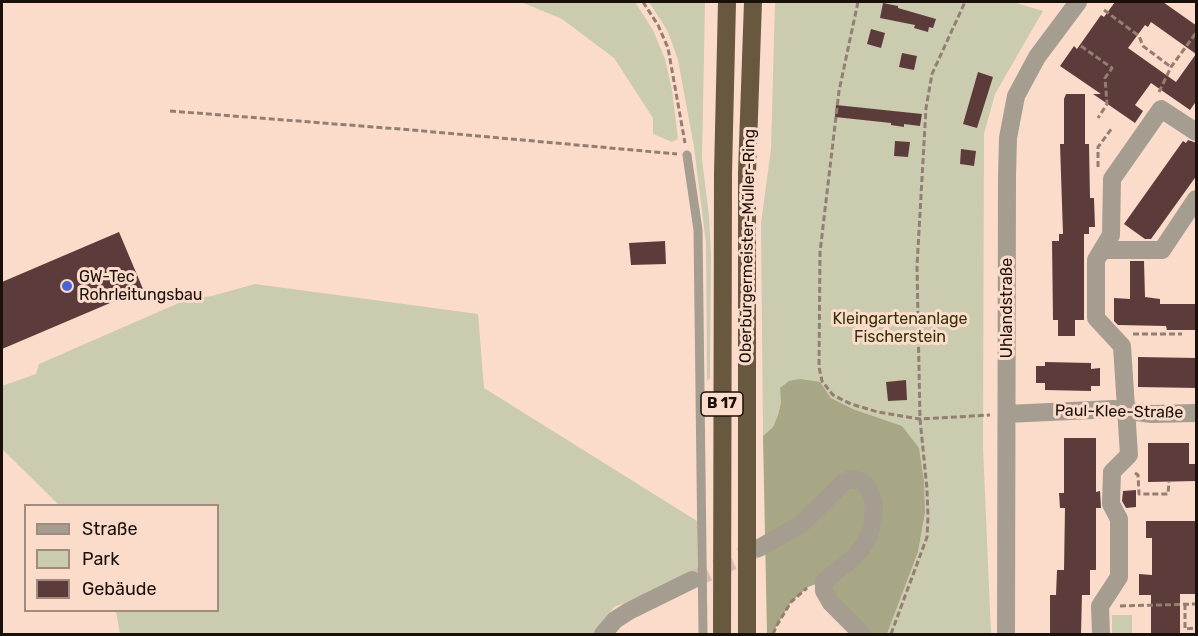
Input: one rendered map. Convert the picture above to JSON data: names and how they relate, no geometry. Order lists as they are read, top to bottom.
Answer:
{
  "streets": {
    "highway": ["Oberbürgermeister-Müller-Ring", "B 17"],
    "street": ["Uhlandstraße", "Paul-Klee-Straße"]
  },
  "crossings": [
    ["Uhlandstraße", "Paul-Klee-Straße"]
  ],
  "parks": ["Kleingartenanlage Fischerstein"],
  "places": ["GW-Tec Rohrleitungsbau"],
  "legend": ["Straße", "Park", "Gebäude"]
}
